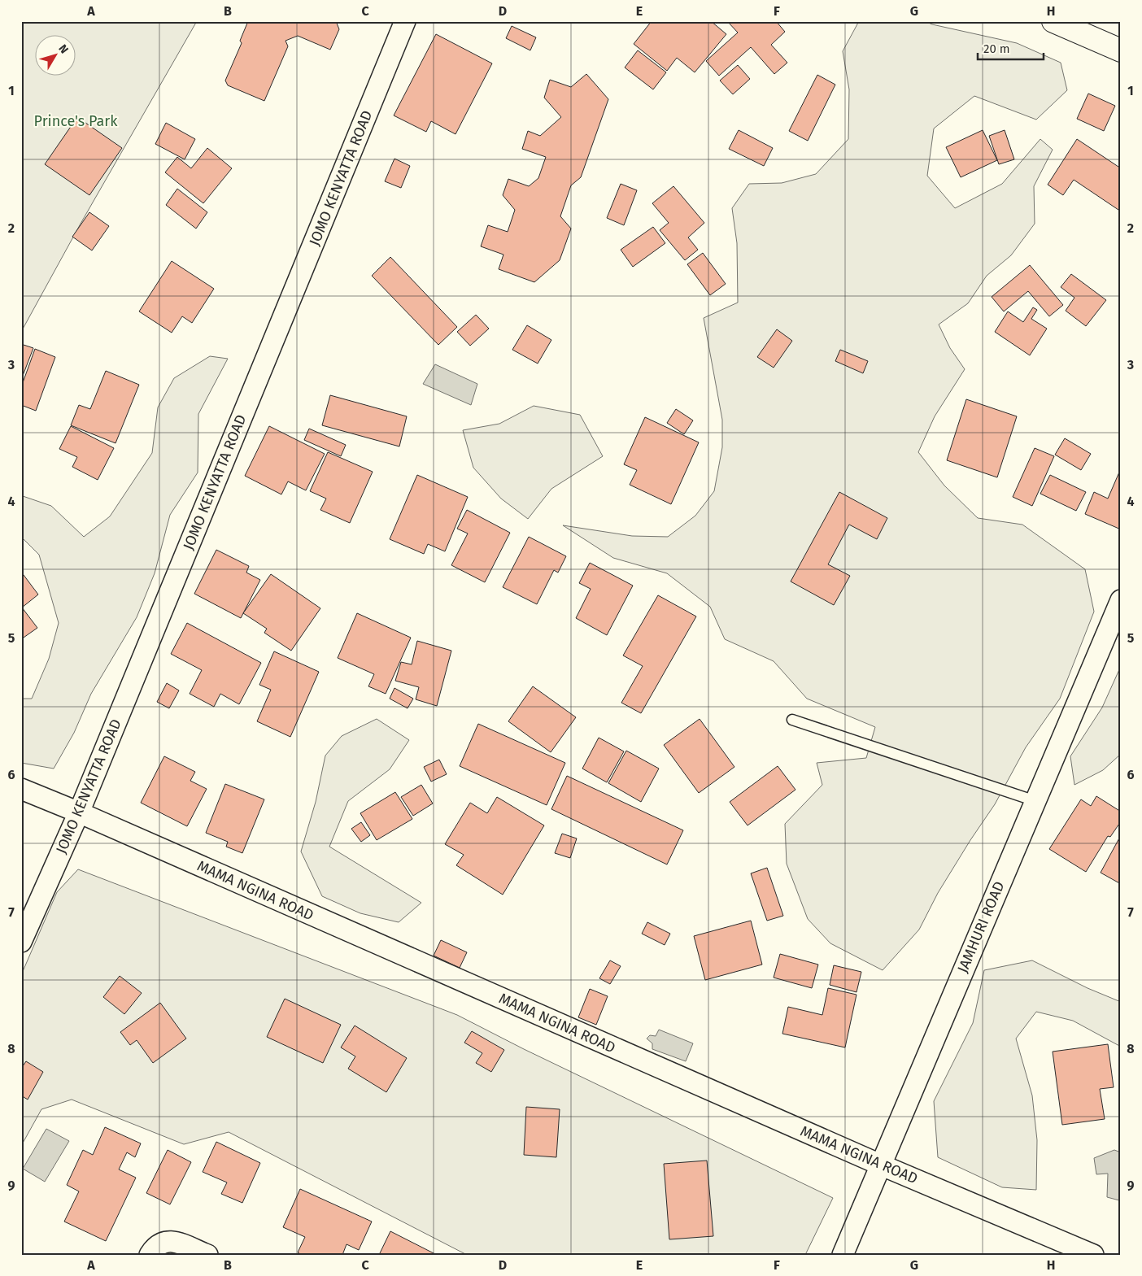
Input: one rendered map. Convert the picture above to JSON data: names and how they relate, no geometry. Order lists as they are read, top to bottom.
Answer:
{
  "streets": {
    "street": ["JOMO KENYATTA ROAD", "MAMA NGINA ROAD", "JAMHURI ROAD"]
  },
  "crossings": [
    ["JOMO KENYATTA ROAD", "MAMA NGINA ROAD"],
    ["MAMA NGINA ROAD", "JAMHURI ROAD"]
  ],
  "parks": ["Prince's Park"],
  "scale_bar": "20 m",
  "north": "top right",
  "grid": {
    "columns": [
      "A",
      "B",
      "C",
      "D",
      "E",
      "F",
      "G",
      "H"
    ],
    "rows": [
      "1",
      "2",
      "3",
      "4",
      "5",
      "6",
      "7",
      "8",
      "9"
    ]
  }
}
